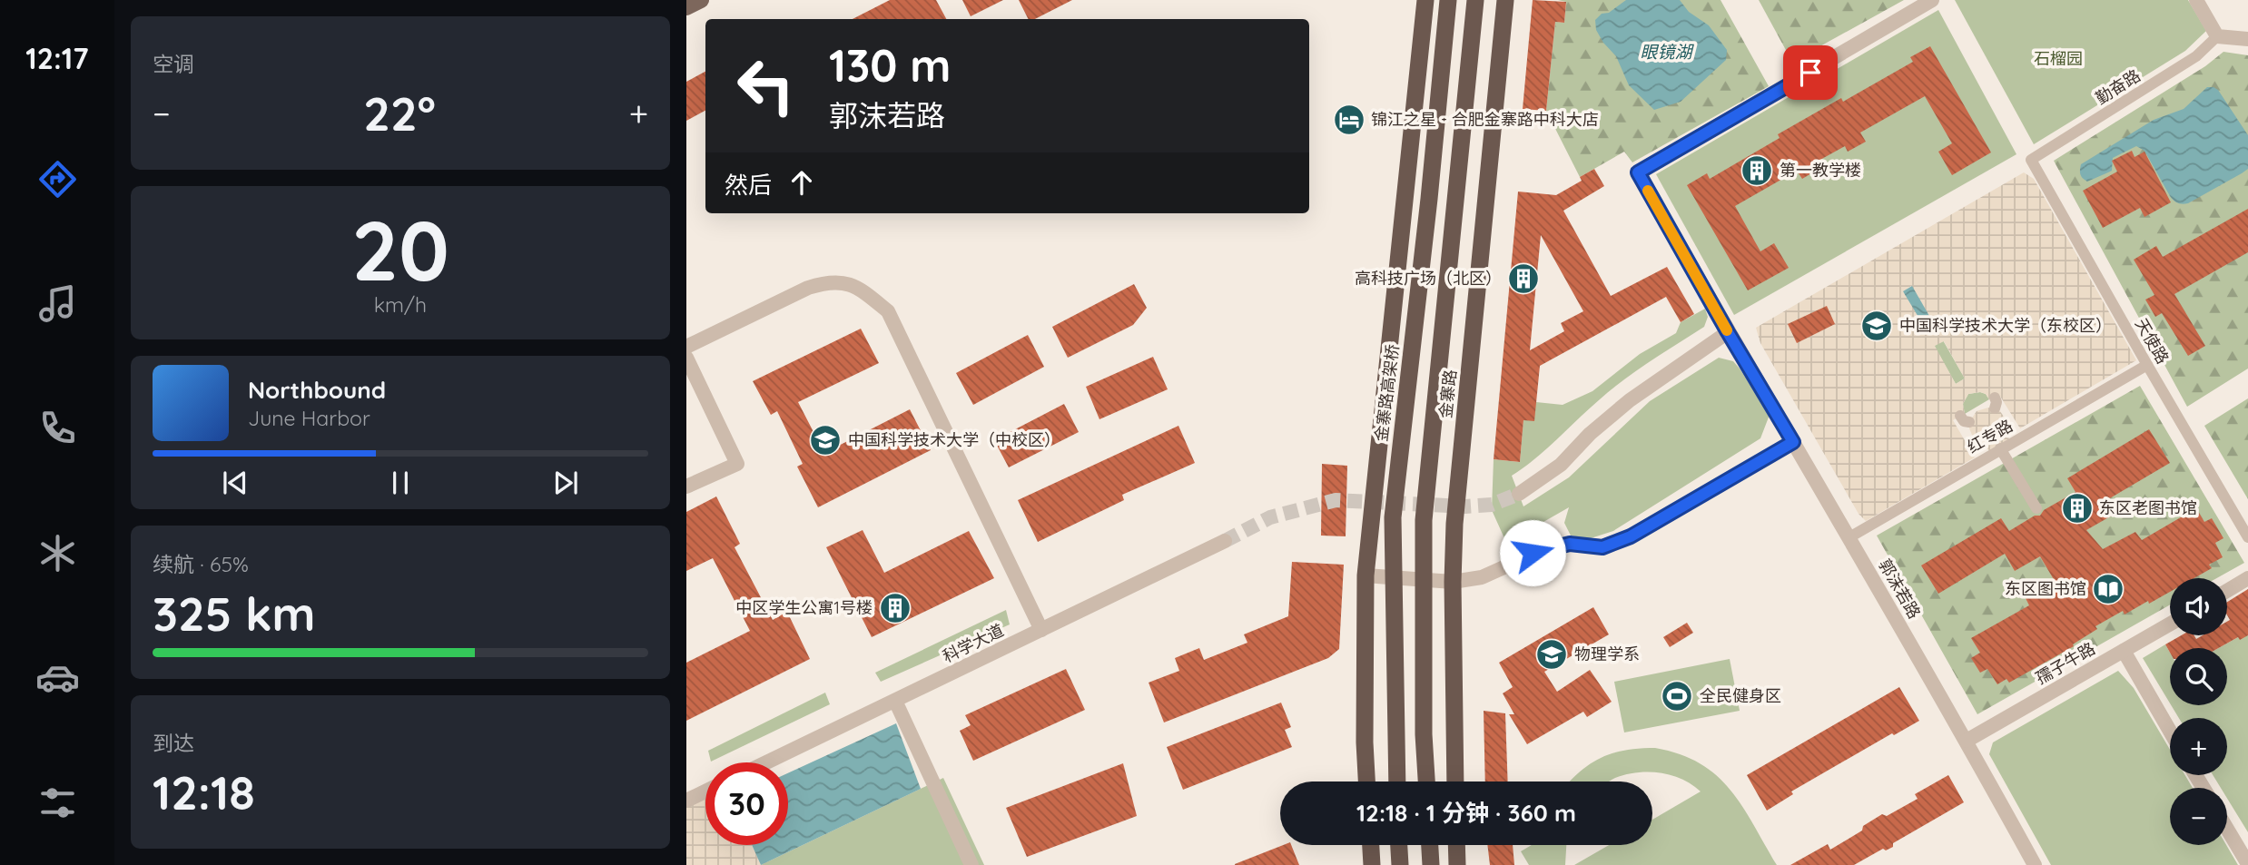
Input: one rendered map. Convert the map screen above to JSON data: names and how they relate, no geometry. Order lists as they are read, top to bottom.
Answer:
{
  "streets": {
    "highway": ["金寨路高架桥", "金寨路"],
    "street": [
      "勤奋路",
      "天使路",
      "红专路",
      "郭沫若路",
      "科学大道",
      "孺子牛路"
    ]
  },
  "crossings": [
    ["勤奋路", "天使路"],
    ["天使路", "红专路"],
    ["红专路", "郭沫若路"],
    ["郭沫若路", "孺子牛路"]
  ],
  "water": ["眼镜湖"],
  "parks": ["石榴园"],
  "places": {
    "hotel": ["锦江之星 - 合肥金寨路中科大店"],
    "building": [
      "第一教学楼",
      "高科技广场（北区）",
      "东区老图书馆",
      "中区学生公寓1号楼"
    ],
    "school or university": ["中国科学技术大学（东校区）", "中国科学技术大学（中校区）", "物理学系"],
    "library": ["东区图书馆"],
    "sports": ["全民健身区"]
  },
  "page": {
    "tabs": "12:17",
    "tile": [
      "空调",
      ["20", "km/h"],
      ["续航 · 65%", "325 km"],
      ["到达", "12:18"]
    ],
    "turn": ["130 m", "郭沫若路"],
    "heat": ["−", "22°", "+"],
    "then": "然后",
    "song": ["Northbound", "June Harbor"],
    "map_buttons": ["+", "−"],
    "limit": "30",
    "trip": "12:18 · 1 分钟 · 360 m"
  }
}
